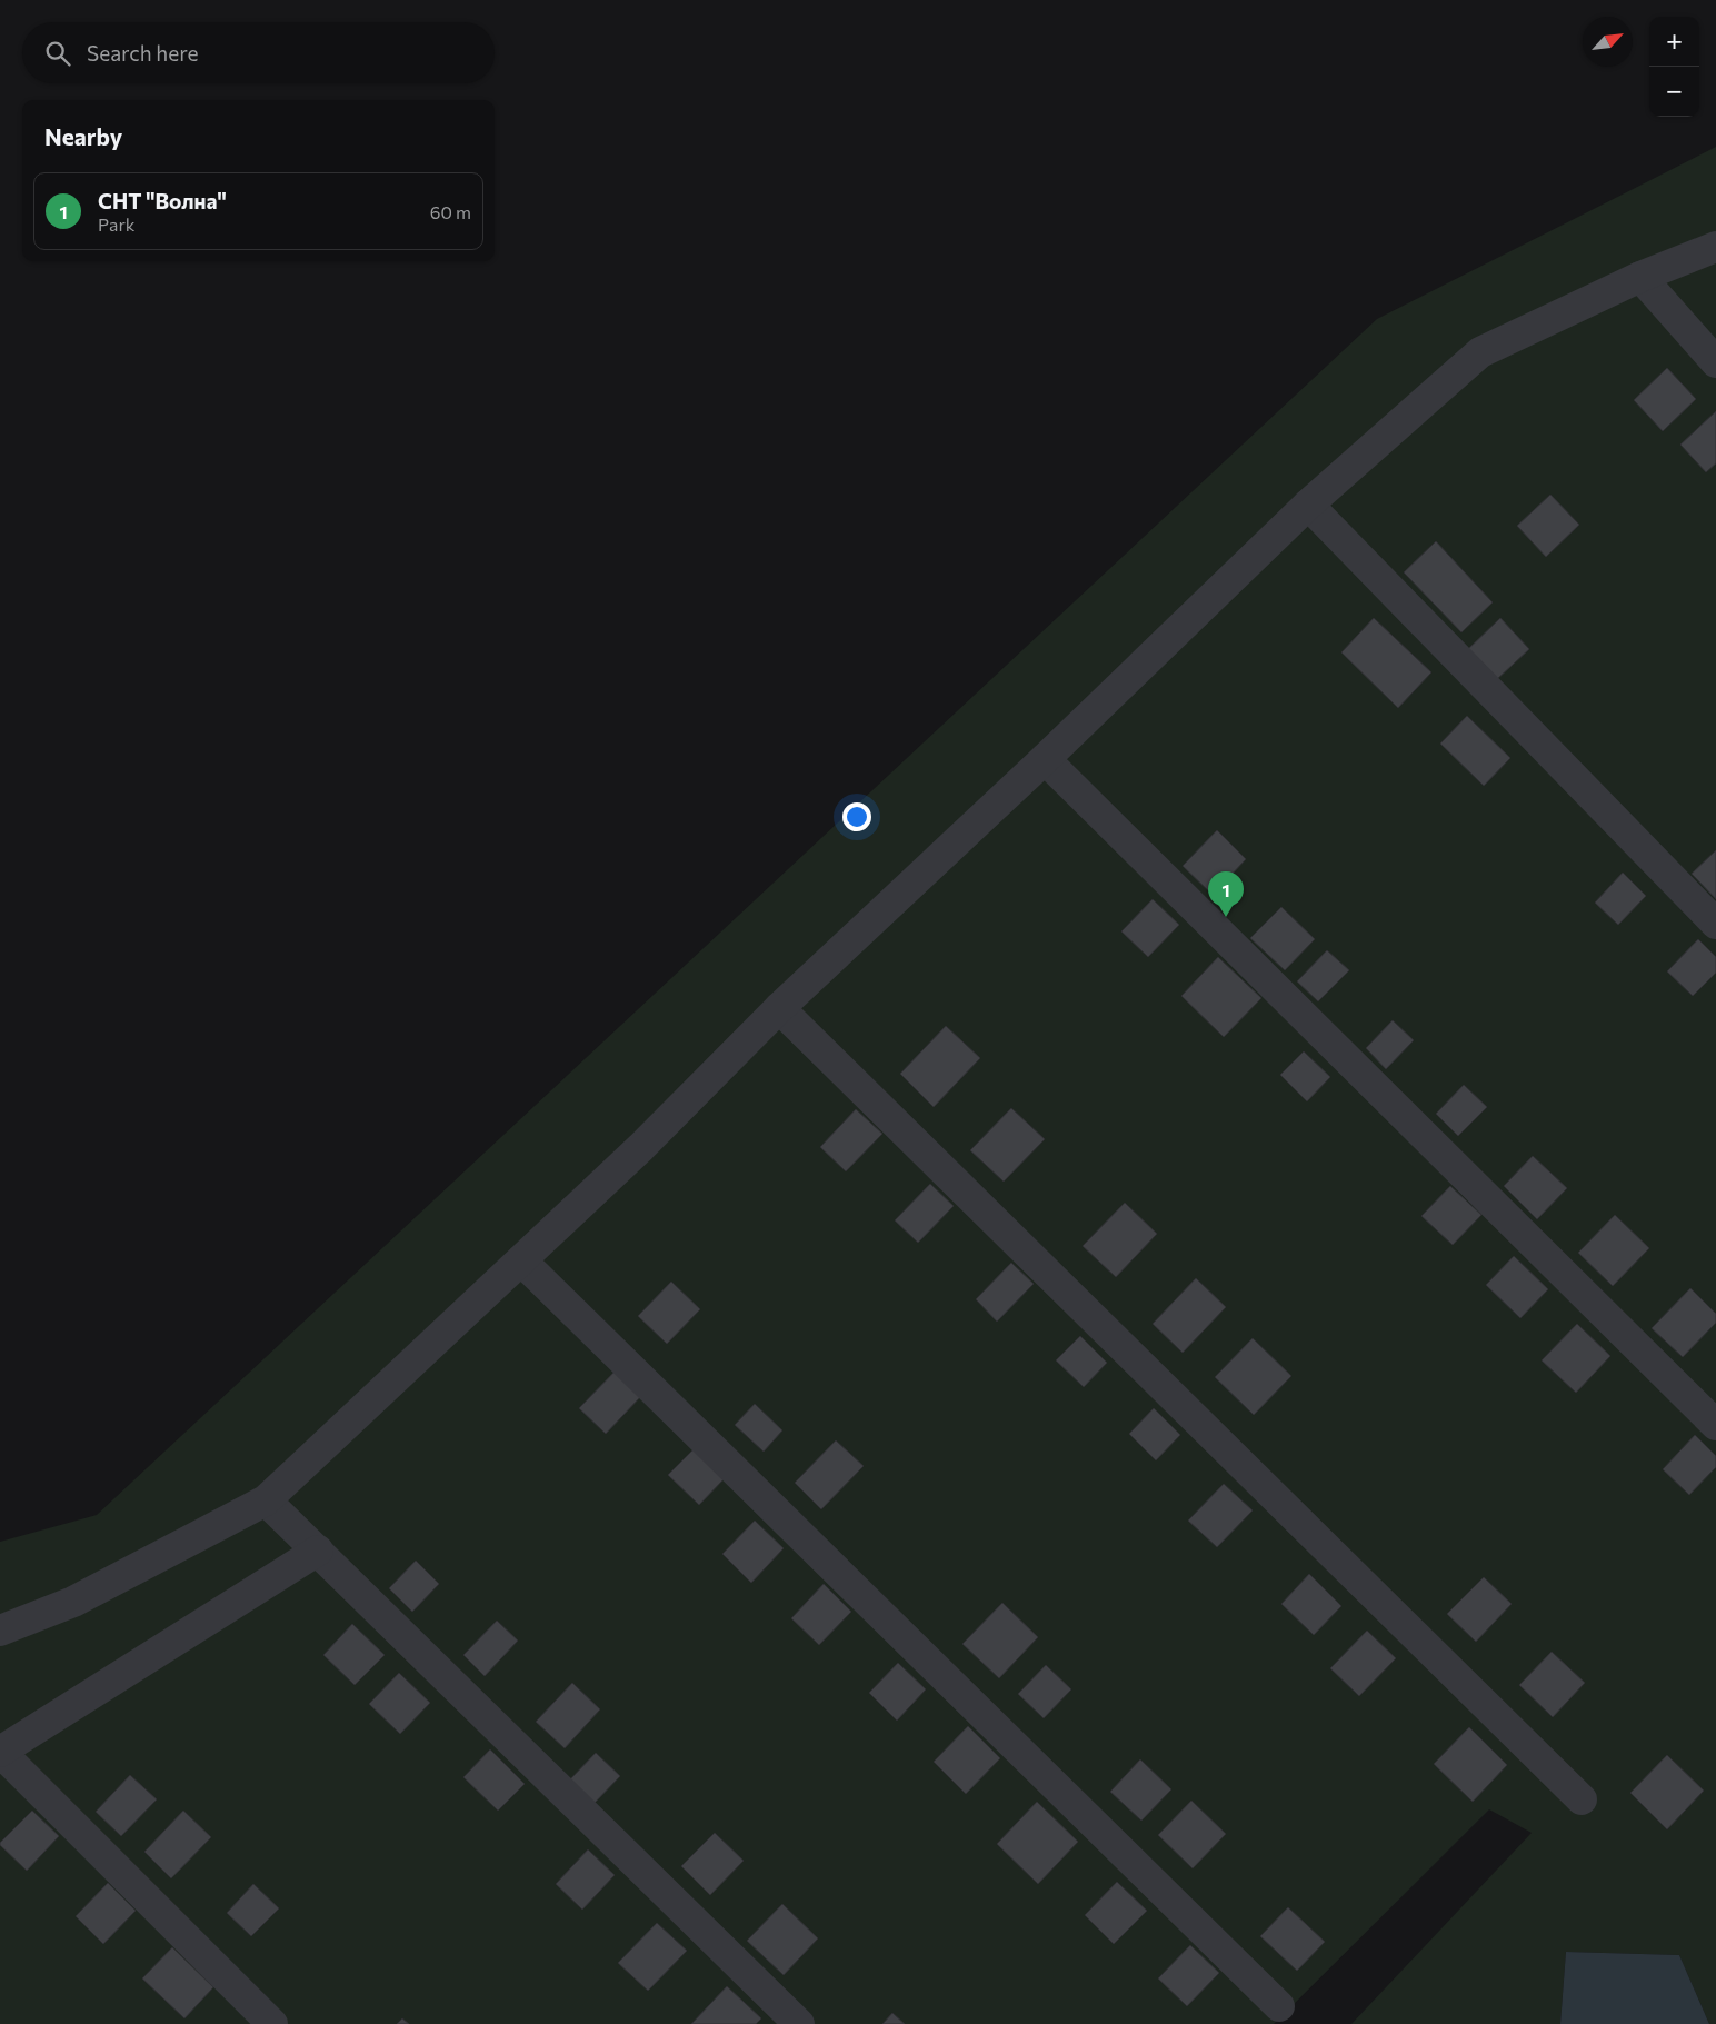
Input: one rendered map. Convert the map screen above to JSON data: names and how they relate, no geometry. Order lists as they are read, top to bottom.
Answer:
{
  "north": "top right",
  "page": {
    "map_buttons": ["+", "−"],
    "search": "Search here",
    "heading": "Nearby",
    "list": [
      {
        "mark": "1",
        "name": "СНТ \"Волна\"",
        "note": "Park",
        "value": "60 m"
      }
    ],
    "pins": "1"
  }
}
